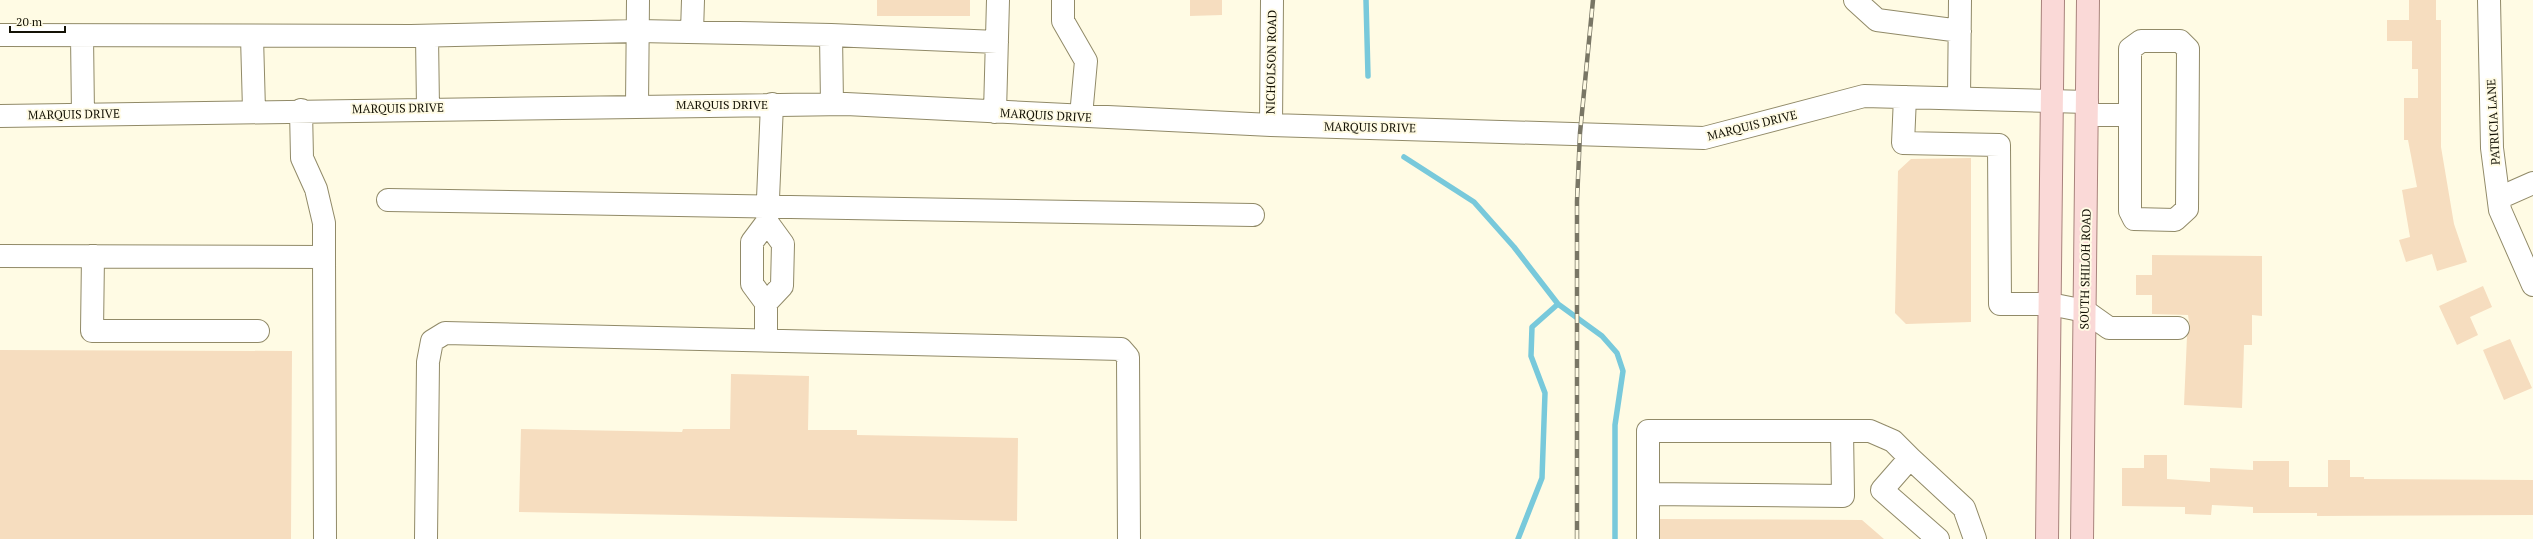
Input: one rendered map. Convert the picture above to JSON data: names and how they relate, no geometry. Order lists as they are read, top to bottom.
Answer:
{
  "streets": {
    "main road": ["SOUTH SHILOH ROAD"],
    "street": ["NICHOLSON ROAD", "MARQUIS DRIVE", "PATRICIA LANE"]
  },
  "crossings": [
    ["NICHOLSON ROAD", "MARQUIS DRIVE"],
    ["MARQUIS DRIVE", "SOUTH SHILOH ROAD"]
  ],
  "scale_bar": "20 m"
}
